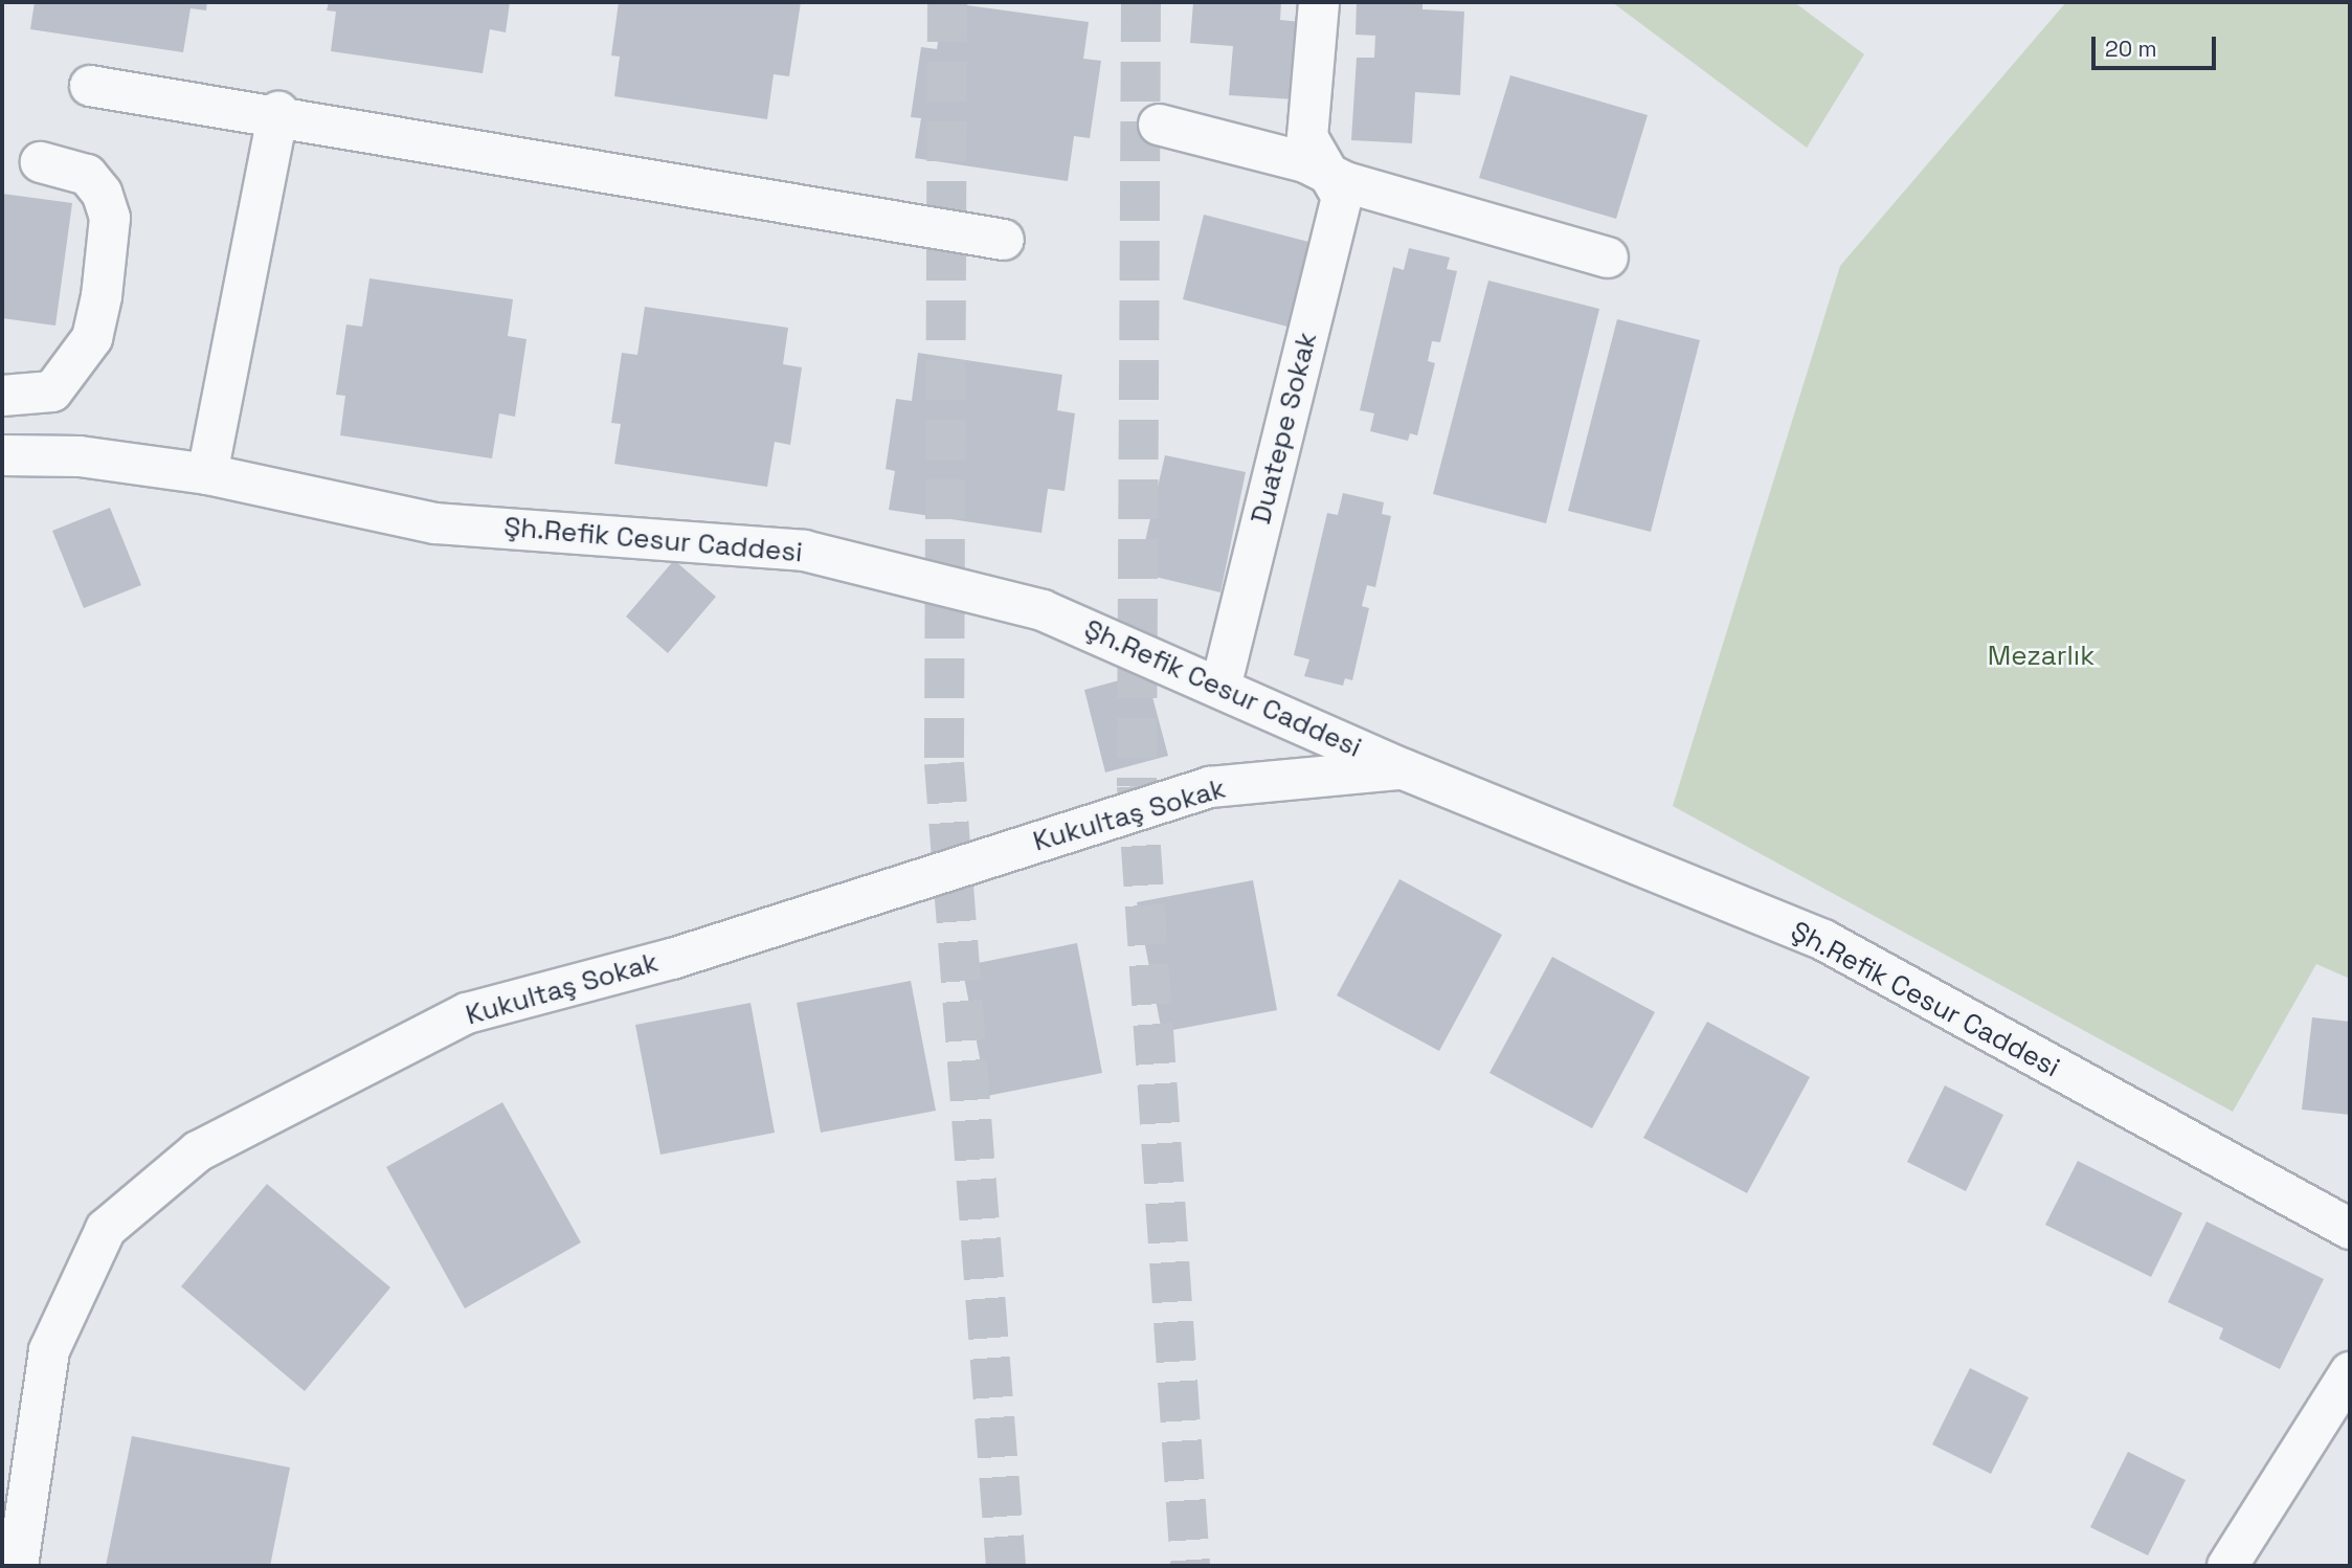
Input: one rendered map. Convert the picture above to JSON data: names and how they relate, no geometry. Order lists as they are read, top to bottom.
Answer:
{
  "streets": {
    "street": ["Duatepe Sokak", "Şh.Refik Cesur Caddesi", "Kukultaş Sokak"]
  },
  "crossings": [
    ["Duatepe Sokak", "Şh.Refik Cesur Caddesi"],
    ["Şh.Refik Cesur Caddesi", "Kukultaş Sokak"]
  ],
  "parks": ["Mezarlık"],
  "scale_bar": "20 m"
}
